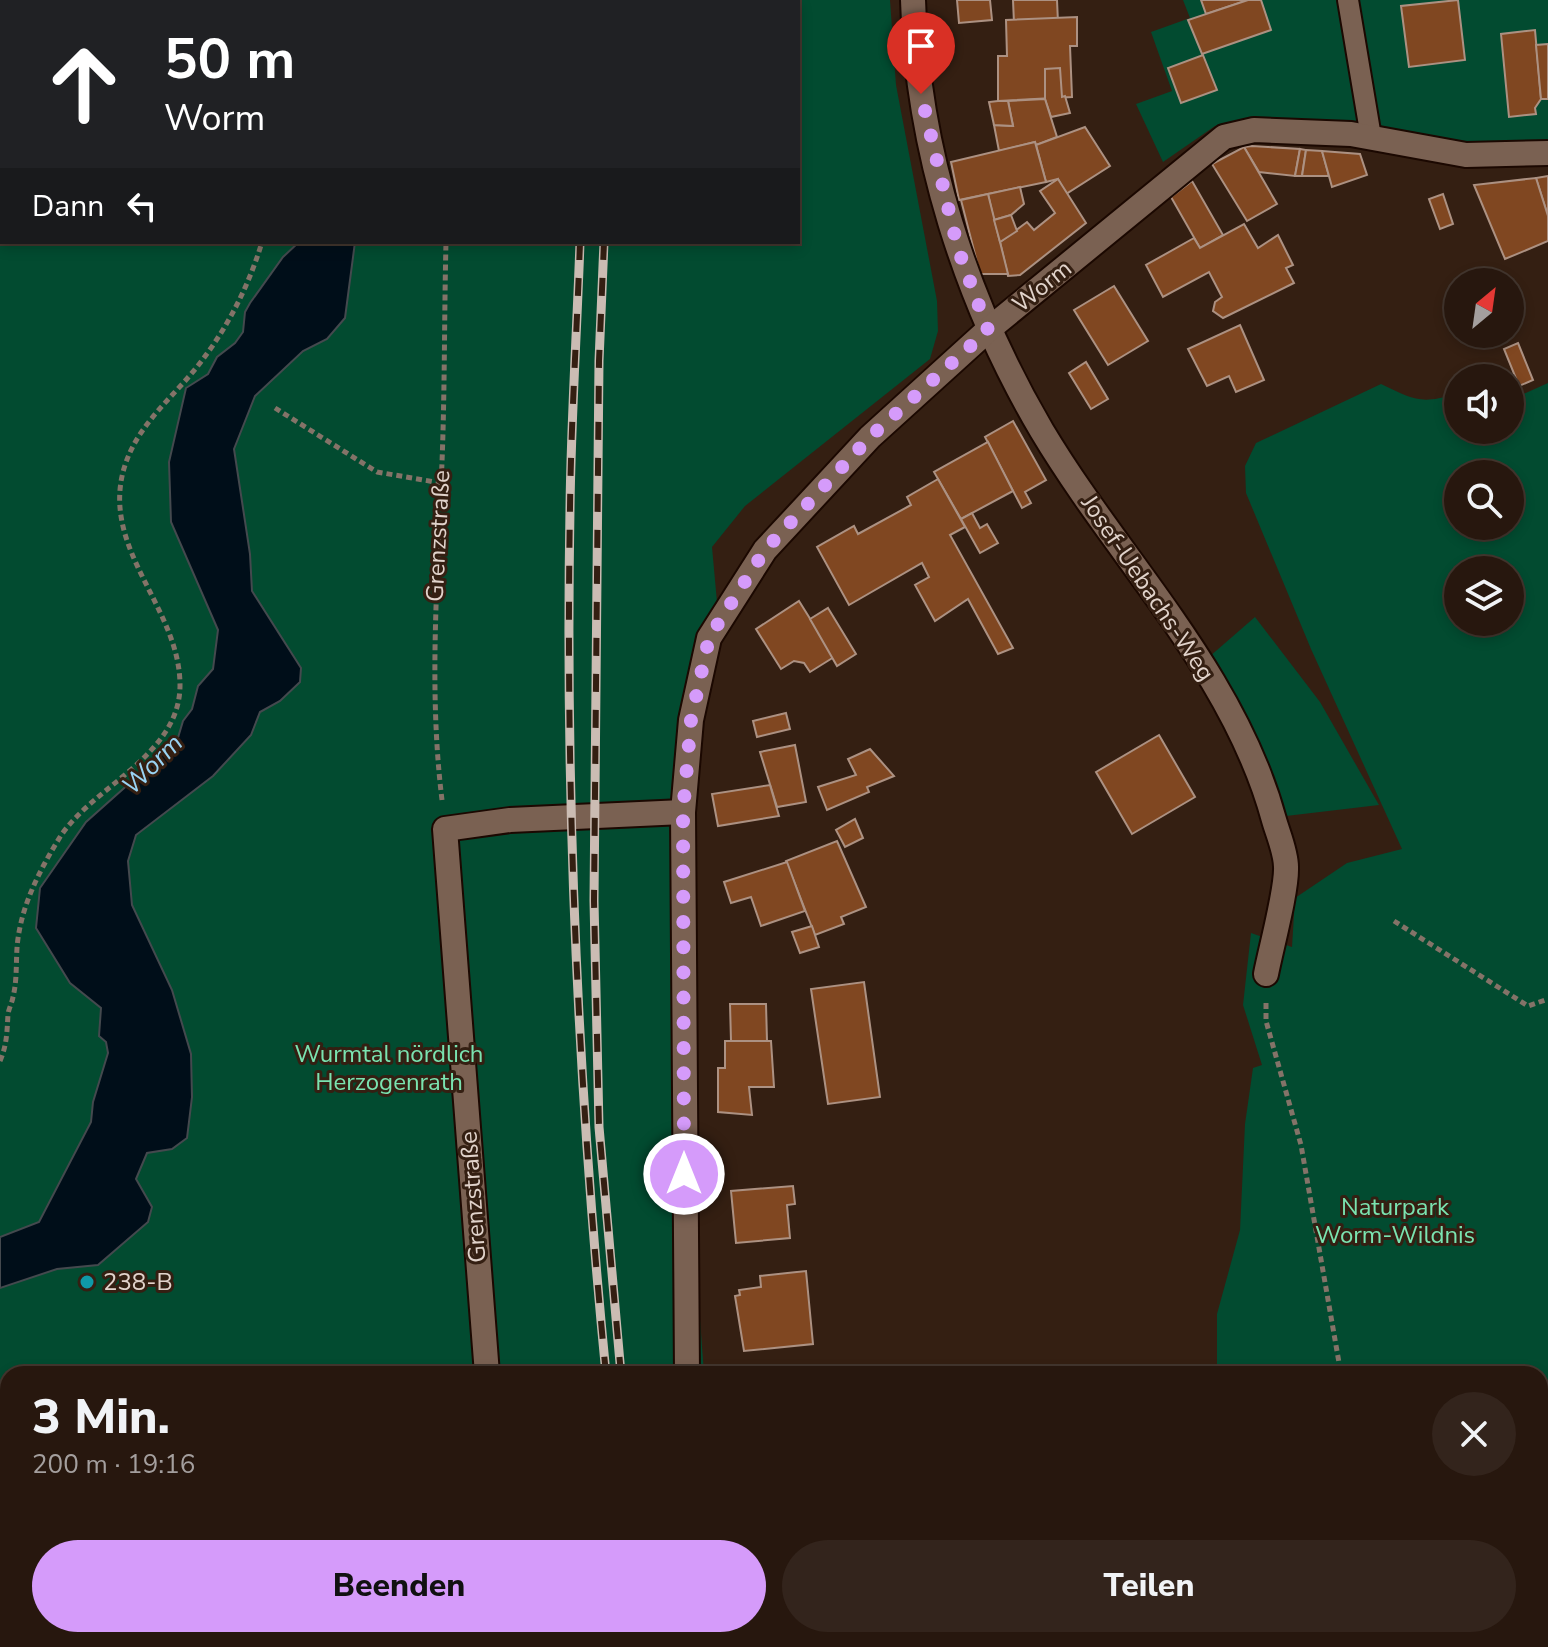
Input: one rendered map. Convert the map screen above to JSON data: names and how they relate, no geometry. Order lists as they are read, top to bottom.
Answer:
{
  "streets": {
    "street": ["Worm", "Grenzstraße", "Josef-Uebachs-Weg"]
  },
  "crossings": [
    ["Worm", "Josef-Uebachs-Weg"]
  ],
  "water": ["Worm"],
  "parks": ["Wurmtal nördlich Herzogenrath", "Naturpark Worm-Wildnis"],
  "places": ["238-B"],
  "north": "top right",
  "page": {
    "turn": ["50 m", "Worm"],
    "then": "Dann",
    "heading": ["3 Min.", "200 m · 19:16"],
    "buttons": ["Beenden", "Teilen"]
  }
}
